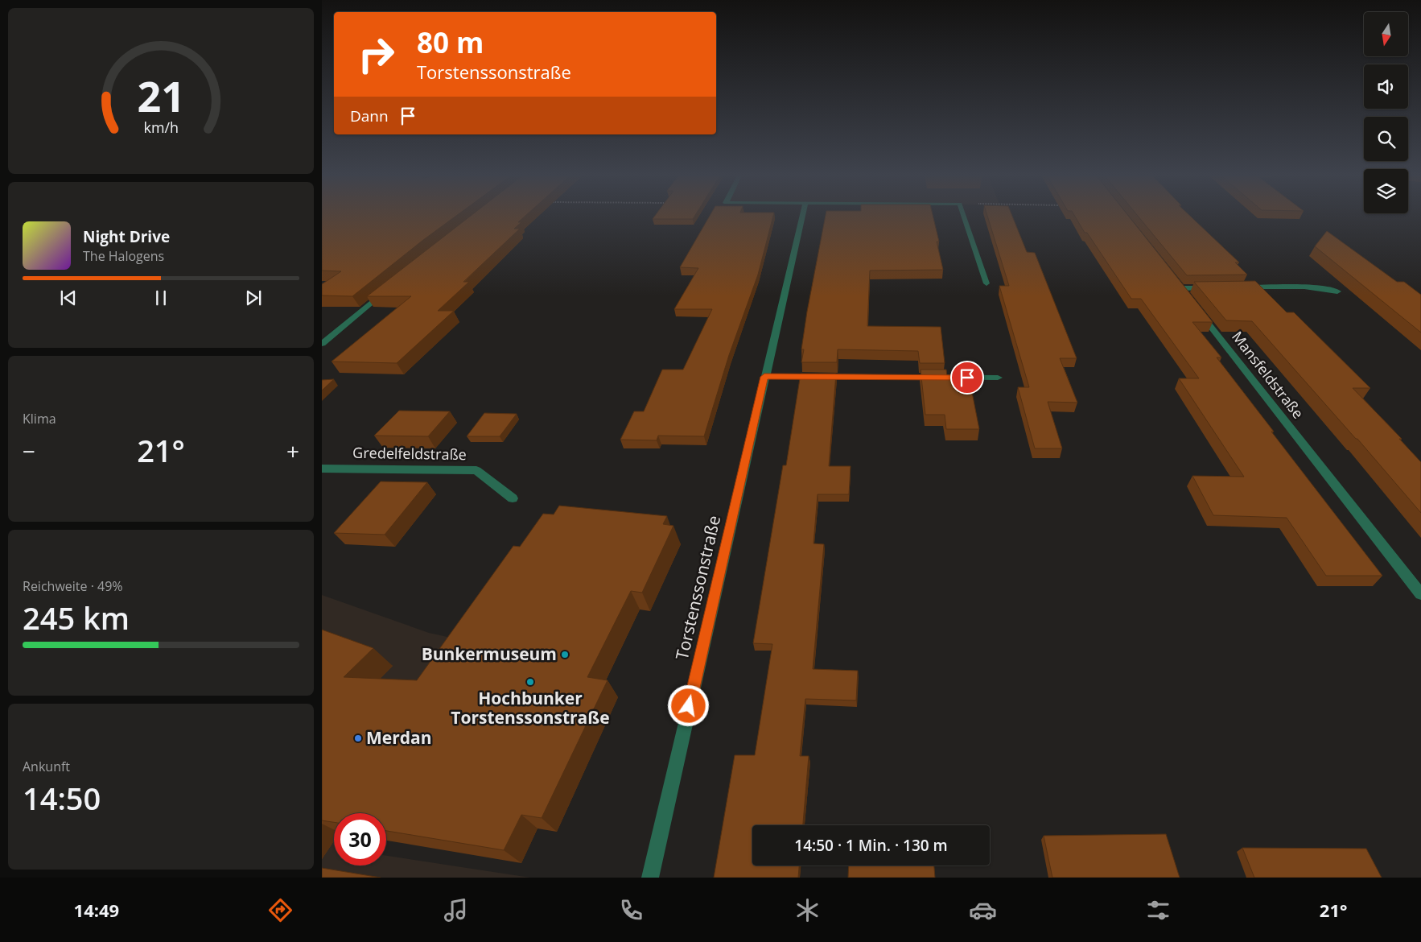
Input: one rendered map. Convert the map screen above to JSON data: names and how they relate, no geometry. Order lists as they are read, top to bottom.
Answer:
{
  "streets": {
    "street": ["Mansfeldstraße", "Gredelfeldstraße", "Torstenssonstraße"]
  },
  "places": ["Bunkermuseum", "Hochbunker Torstenssonstraße", "Merdan"],
  "north": "bottom",
  "page": {
    "turn": ["80 m", "Torstenssonstraße"],
    "then": "Dann",
    "song": ["Night Drive", "The Halogens"],
    "tile": [
      "Klima",
      ["Reichweite · 49%", "245 km"],
      ["Ankunft", "14:50"]
    ],
    "heat": ["−", "21°", "+"],
    "limit": "30",
    "trip": "14:50 · 1 Min. · 130 m",
    "tabs": ["14:49", "21°"],
    "gauge": ["21", "km/h"]
  }
}
